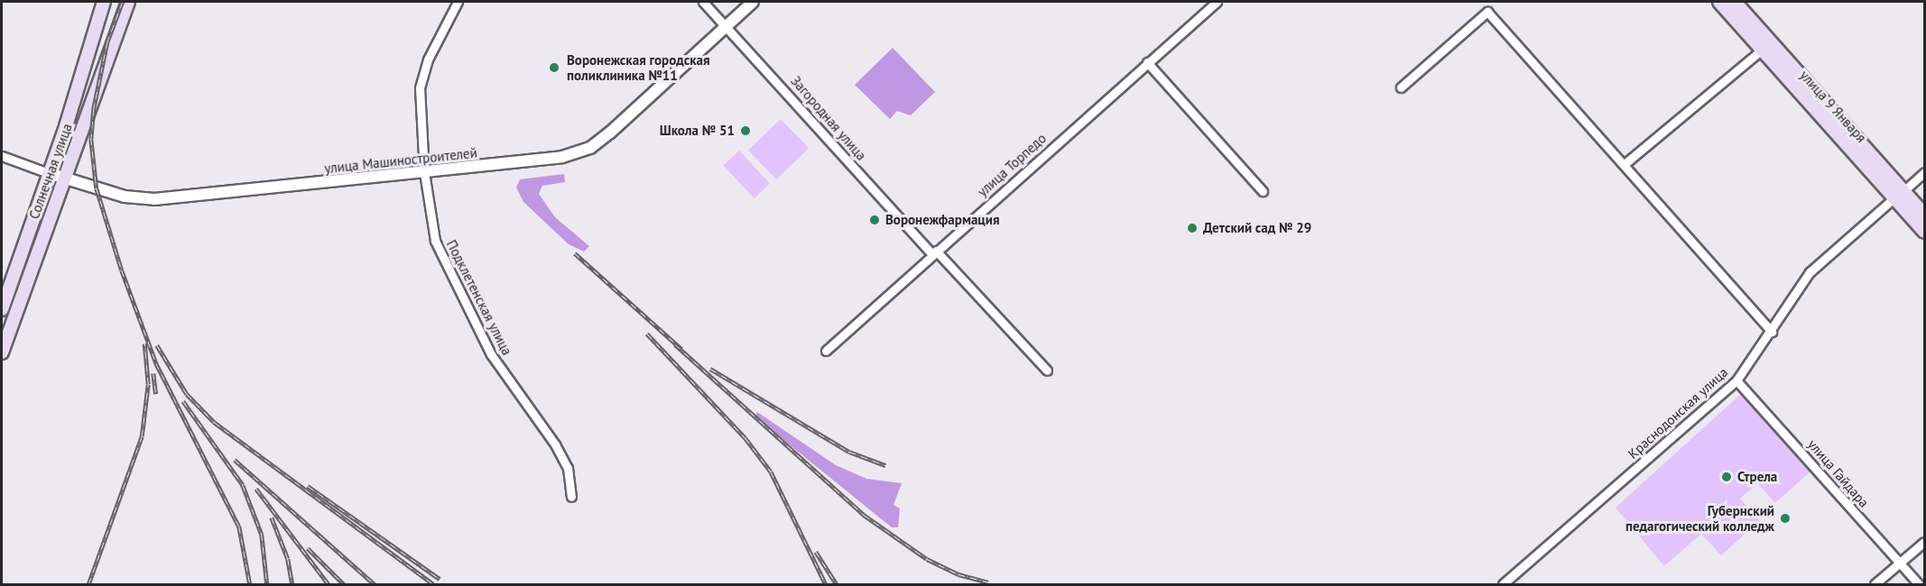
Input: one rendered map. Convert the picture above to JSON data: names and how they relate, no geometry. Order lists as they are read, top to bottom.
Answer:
{
  "streets": {
    "main road": ["улица 9 Января", "Солнечная улица"],
    "street": [
      "Загородная улица",
      "улица Машиностроителей",
      "улица Торпедо",
      "Подклетенская улица",
      "Краснодонская улица",
      "улица Гайдара"
    ]
  },
  "crossings": [
    ["улица 9 Января", "Краснодонская улица"],
    ["Загородная улица", "улица Машиностроителей"],
    ["Загородная улица", "улица Торпедо"],
    ["улица Машиностроителей", "Солнечная улица"],
    ["улица Машиностроителей", "Подклетенская улица"],
    ["Краснодонская улица", "улица Гайдара"]
  ],
  "places": [
    "Воронежская городская поликлиника №11",
    "Школа № 51",
    "Воронежфармация",
    "Детский сад № 29",
    "Стрела",
    "Губернский педагогический колледж"
  ]
}
